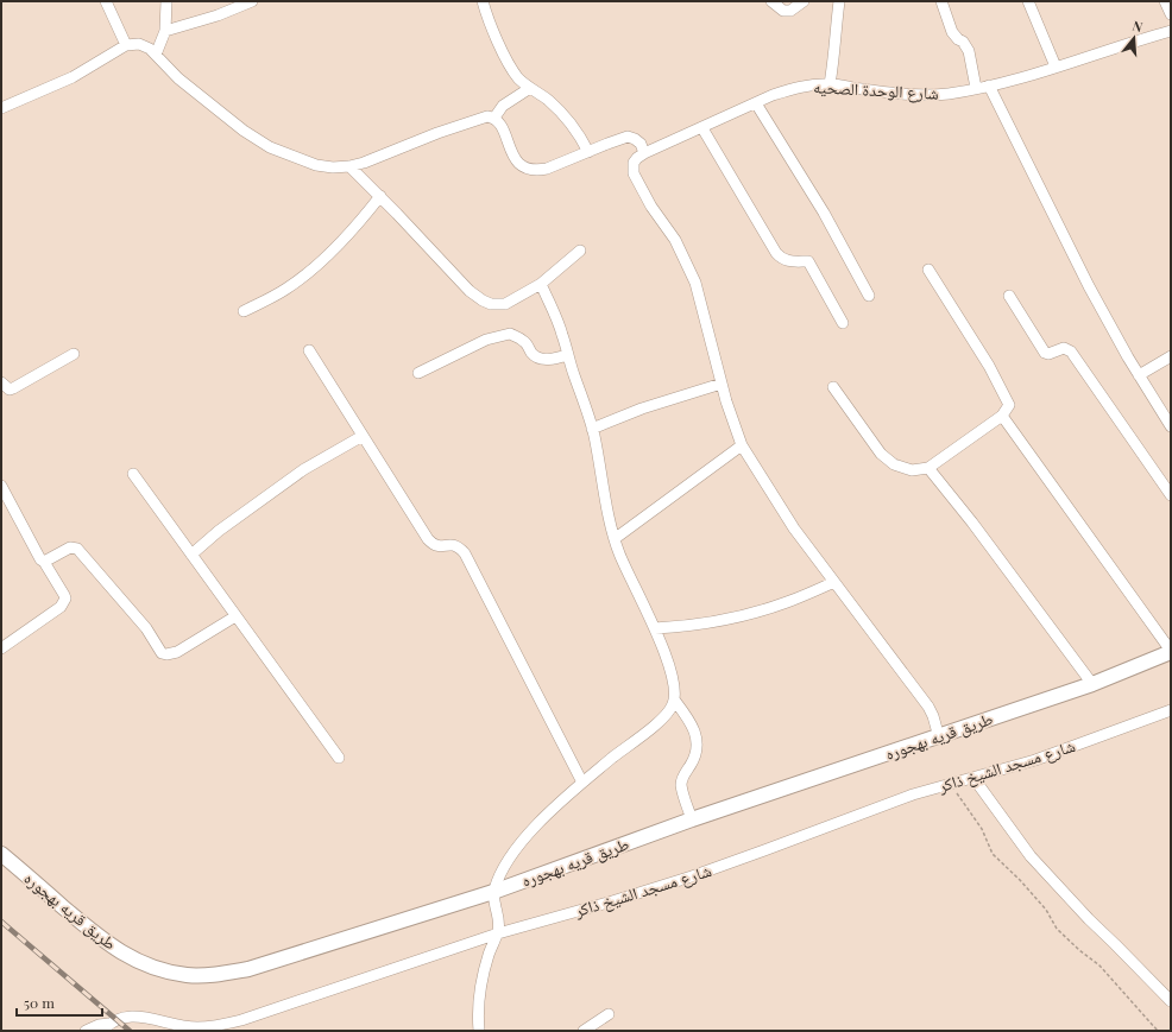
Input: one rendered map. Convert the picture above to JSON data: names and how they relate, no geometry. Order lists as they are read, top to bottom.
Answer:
{
  "streets": {
    "street": ["شارع الوحدة الصحيه", "طريق قريه بهجوره", "شارع مسجد الشيخ ذاكر"]
  },
  "scale_bar": "50 m",
  "north": "top"
}
